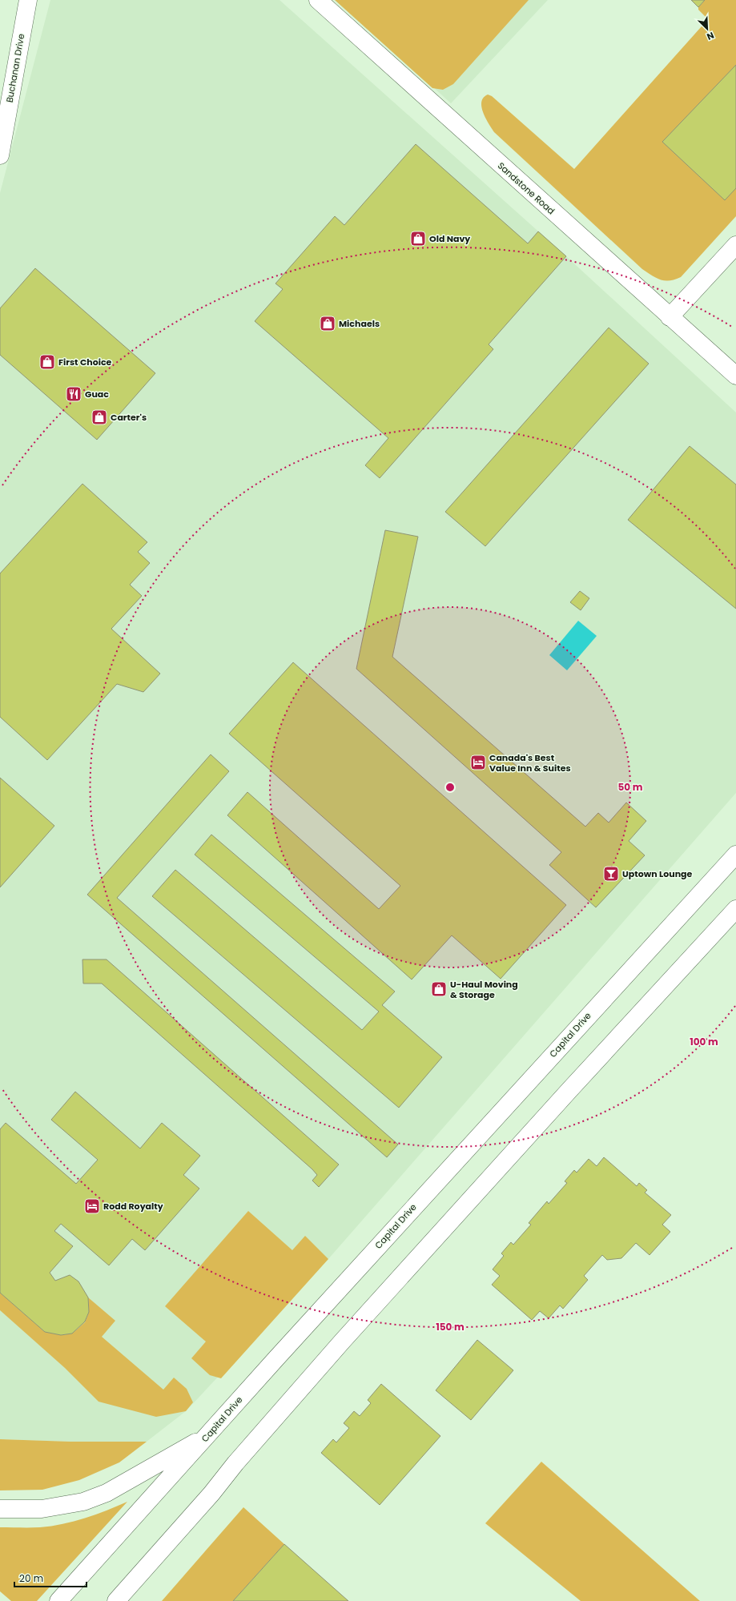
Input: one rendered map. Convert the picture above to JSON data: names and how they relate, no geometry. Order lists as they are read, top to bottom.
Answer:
{
  "streets": {
    "main road": ["Buchanan Drive", "Sandstone Road", "Capital Drive"]
  },
  "places": {
    "shop": [
      "Old Navy",
      "Michaels",
      "First Choice",
      "Carter's",
      "U-Haul Moving & Storage"
    ],
    "restaurant": ["Guac"],
    "hotel": ["Canada's Best Value Inn & Suites", "Rodd Royalty"],
    "bar": ["Uptown Lounge"]
  },
  "scale_bar": "20 m",
  "north": "bottom right",
  "rings": ["50 m", "100 m", "150 m"]
}
